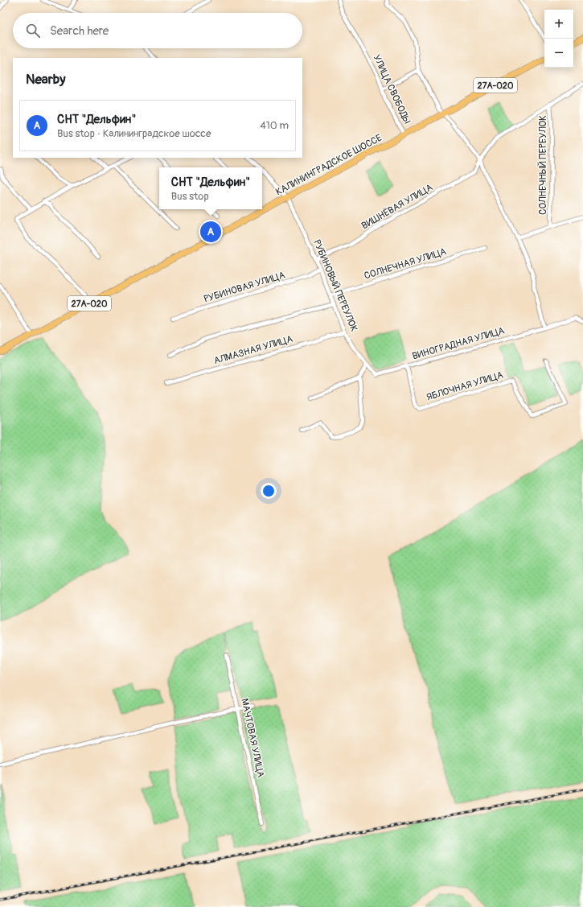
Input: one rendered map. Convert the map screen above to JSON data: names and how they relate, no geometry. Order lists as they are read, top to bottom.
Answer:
{
  "streets": {
    "main road": ["27А-020", "КАЛИНИНГРАДСКОЕ ШОССЕ"],
    "street": [
      "УЛИЦА СВОБОДЫ",
      "СОЛНЕЧНЫЙ ПЕРЕУЛОК",
      "ВИШНЁВАЯ УЛИЦА",
      "СОЛНЕЧНАЯ УЛИЦА",
      "РУБИНОВЫЙ ПЕРЕУЛОК",
      "РУБИНОВАЯ УЛИЦА",
      "ВИНОГРАДНАЯ УЛИЦА",
      "АЛМАЗНАЯ УЛИЦА",
      "ЯБЛОЧНАЯ УЛИЦА",
      "МАЧТОВАЯ УЛИЦА"
    ]
  },
  "crossings": [
    ["УЛИЦА СВОБОДЫ", "КАЛИНИНГРАДСКОЕ ШОССЕ"],
    ["КАЛИНИНГРАДСКОЕ ШОССЕ", "РУБИНОВЫЙ ПЕРЕУЛОК"],
    ["СОЛНЕЧНЫЙ ПЕРЕУЛОК", "ВИШНЁВАЯ УЛИЦА"],
    ["ВИШНЁВАЯ УЛИЦА", "РУБИНОВЫЙ ПЕРЕУЛОК"],
    ["СОЛНЕЧНАЯ УЛИЦА", "РУБИНОВЫЙ ПЕРЕУЛОК"],
    ["РУБИНОВЫЙ ПЕРЕУЛОК", "РУБИНОВАЯ УЛИЦА"],
    ["РУБИНОВЫЙ ПЕРЕУЛОК", "ВИНОГРАДНАЯ УЛИЦА"],
    ["РУБИНОВЫЙ ПЕРЕУЛОК", "АЛМАЗНАЯ УЛИЦА"],
    ["ВИНОГРАДНАЯ УЛИЦА", "ЯБЛОЧНАЯ УЛИЦА"]
  ],
  "page": {
    "map_buttons": ["+", "−"],
    "search": "Search here",
    "heading": "Nearby",
    "list": [
      {
        "mark": "A",
        "name": "СНТ \"Дельфин\"",
        "note": "Bus stop · Калининградское шоссе",
        "value": "410 m"
      }
    ],
    "popup": ["СНТ \"Дельфин\"", "Bus stop"],
    "pins": "A"
  }
}
